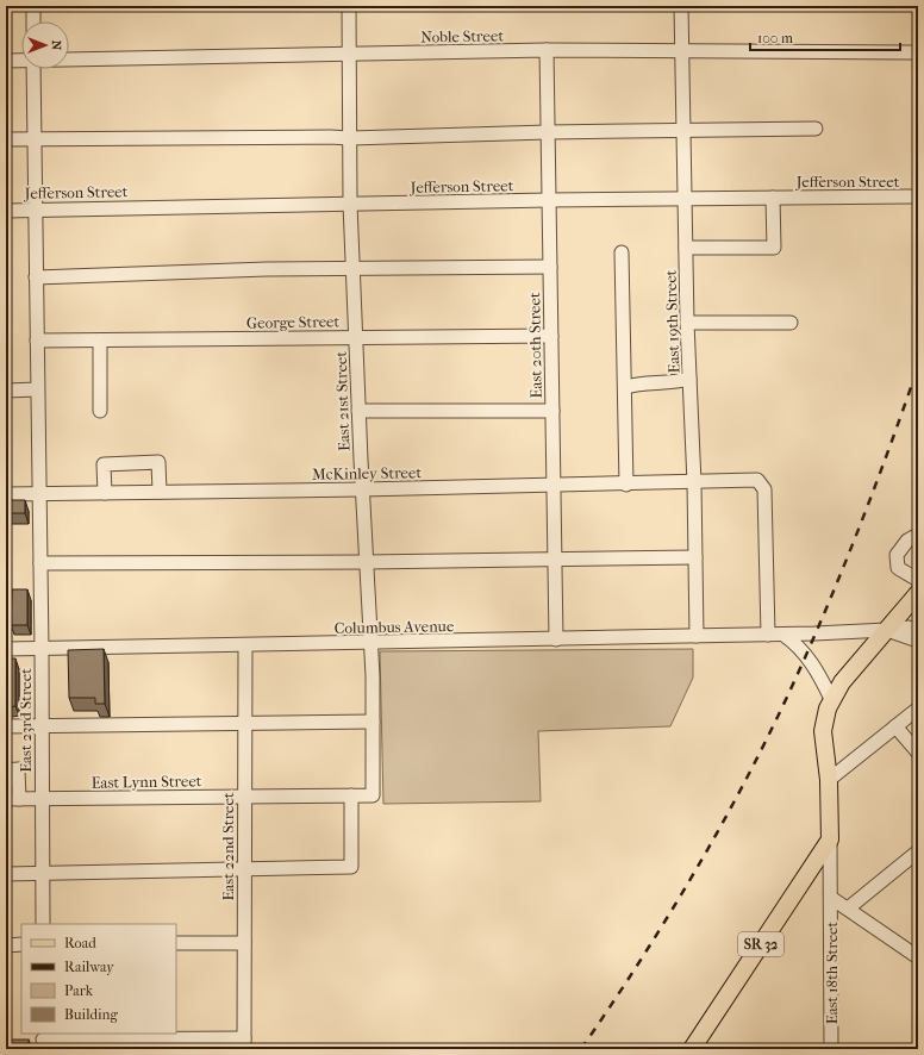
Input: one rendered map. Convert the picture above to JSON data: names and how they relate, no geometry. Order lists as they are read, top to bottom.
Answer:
{
  "streets": {
    "main road": ["SR 32"],
    "street": [
      "Noble Street",
      "Jefferson Street",
      "George Street",
      "East 19th Street",
      "East 20th Street",
      "East 21st Street",
      "McKinley Street",
      "Columbus Avenue",
      "East 23rd Street",
      "East Lynn Street",
      "East 22nd Street",
      "East 18th Street"
    ]
  },
  "crossings": [
    ["Noble Street", "East 19th Street"],
    ["Noble Street", "East 20th Street"],
    ["Noble Street", "East 21st Street"],
    ["Jefferson Street", "East 19th Street"],
    ["Jefferson Street", "East 20th Street"],
    ["Jefferson Street", "East 21st Street"],
    ["Jefferson Street", "East 23rd Street"],
    ["George Street", "East 20th Street"],
    ["George Street", "East 21st Street"],
    ["George Street", "East 23rd Street"],
    ["East 19th Street", "McKinley Street"],
    ["East 19th Street", "Columbus Avenue"],
    ["East 20th Street", "McKinley Street"],
    ["East 20th Street", "Columbus Avenue"],
    ["East 21st Street", "McKinley Street"],
    ["East 21st Street", "Columbus Avenue"],
    ["East 21st Street", "East Lynn Street"],
    ["McKinley Street", "Columbus Avenue"],
    ["McKinley Street", "East 23rd Street"],
    ["Columbus Avenue", "East 23rd Street"],
    ["Columbus Avenue", "East 22nd Street"],
    ["East 23rd Street", "East Lynn Street"],
    ["East Lynn Street", "East 22nd Street"],
    ["SR 32", "East 18th Street"]
  ],
  "legend": [
    "Road",
    "Railway",
    "Park",
    "Building"
  ],
  "scale_bar": "100 m",
  "north": "right"
}
